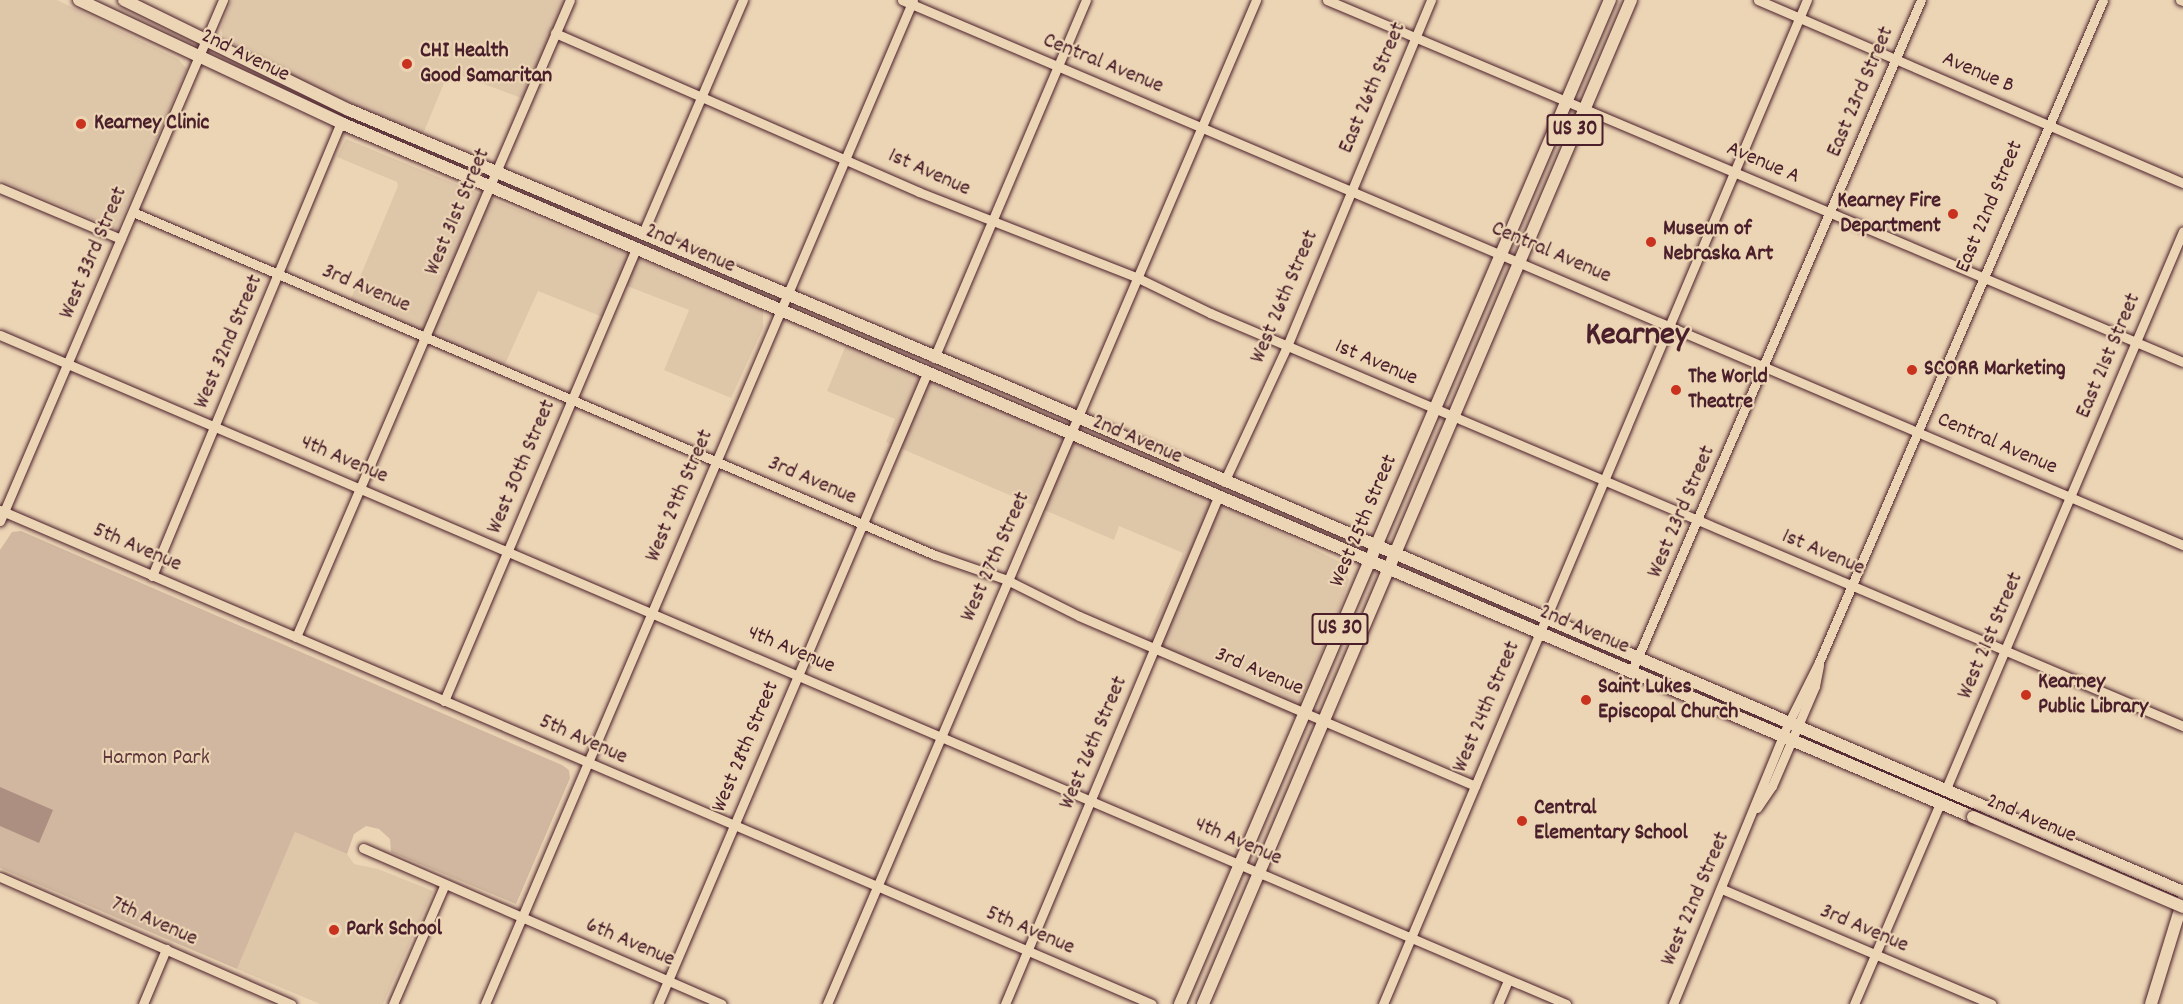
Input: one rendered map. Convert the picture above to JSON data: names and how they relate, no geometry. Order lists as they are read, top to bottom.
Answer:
{
  "streets": {
    "main road": ["2nd Avenue", "US 30", "West 25th Street"],
    "street": [
      "Central Avenue",
      "Avenue B",
      "East 26th Street",
      "East 23rd Street",
      "Avenue A",
      "1st Avenue",
      "East 22nd Street",
      "West 31st Street",
      "West 33rd Street",
      "3rd Avenue",
      "West 26th Street",
      "West 32nd Street",
      "East 21st Street",
      "4th Avenue",
      "West 30th Street",
      "West 29th Street",
      "West 23rd Street",
      "5th Avenue",
      "West 27th Street",
      "West 21st Street",
      "West 24th Street",
      "West 28th Street",
      "West 22nd Street",
      "7th Avenue",
      "6th Avenue"
    ]
  },
  "crossings": [
    ["2nd Avenue", "West 31st Street"],
    ["2nd Avenue", "West 33rd Street"],
    ["2nd Avenue", "West 26th Street"],
    ["2nd Avenue", "West 32nd Street"],
    ["2nd Avenue", "West 30th Street"],
    ["2nd Avenue", "West 29th Street"],
    ["2nd Avenue", "West 23rd Street"],
    ["2nd Avenue", "West 25th Street"],
    ["2nd Avenue", "West 27th Street"],
    ["2nd Avenue", "West 21st Street"],
    ["2nd Avenue", "West 24th Street"],
    ["2nd Avenue", "West 28th Street"],
    ["2nd Avenue", "West 22nd Street"],
    ["Central Avenue", "East 26th Street"],
    ["Central Avenue", "East 23rd Street"],
    ["Central Avenue", "US 30"],
    ["Central Avenue", "East 22nd Street"],
    ["Central Avenue", "West 26th Street"],
    ["Central Avenue", "East 21st Street"],
    ["Central Avenue", "West 29th Street"],
    ["Central Avenue", "West 23rd Street"],
    ["Central Avenue", "West 25th Street"],
    ["Central Avenue", "West 27th Street"],
    ["Central Avenue", "West 21st Street"],
    ["Central Avenue", "West 24th Street"],
    ["Central Avenue", "West 22nd Street"],
    ["Avenue B", "East 23rd Street"],
    ["Avenue B", "East 22nd Street"],
    ["Avenue B", "West 24th Street"],
    ["East 26th Street", "Avenue A"],
    ["East 26th Street", "West 26th Street"],
    ["East 23rd Street", "Avenue A"],
    ["East 23rd Street", "West 23rd Street"],
    ["US 30", "Avenue A"],
    ["US 30", "West 25th Street"],
    ["Avenue A", "East 22nd Street"],
    ["Avenue A", "East 21st Street"],
    ["Avenue A", "West 24th Street"],
    ["1st Avenue", "West 31st Street"],
    ["1st Avenue", "West 26th Street"],
    ["1st Avenue", "West 29th Street"],
    ["1st Avenue", "West 23rd Street"],
    ["1st Avenue", "West 25th Street"],
    ["1st Avenue", "West 27th Street"],
    ["1st Avenue", "West 21st Street"],
    ["1st Avenue", "West 24th Street"],
    ["1st Avenue", "West 22nd Street"],
    ["East 22nd Street", "West 22nd Street"],
    ["West 31st Street", "3rd Avenue"],
    ["West 31st Street", "4th Avenue"],
    ["West 31st Street", "5th Avenue"],
    ["West 33rd Street", "3rd Avenue"],
    ["West 33rd Street", "4th Avenue"],
    ["West 33rd Street", "5th Avenue"],
    ["3rd Avenue", "West 26th Street"],
    ["3rd Avenue", "West 32nd Street"],
    ["3rd Avenue", "West 30th Street"],
    ["3rd Avenue", "West 29th Street"],
    ["3rd Avenue", "West 25th Street"],
    ["3rd Avenue", "West 27th Street"],
    ["3rd Avenue", "West 24th Street"],
    ["3rd Avenue", "West 28th Street"],
    ["3rd Avenue", "West 22nd Street"],
    ["West 26th Street", "4th Avenue"],
    ["West 26th Street", "5th Avenue"],
    ["West 32nd Street", "4th Avenue"],
    ["West 32nd Street", "5th Avenue"],
    ["East 21st Street", "West 21st Street"],
    ["4th Avenue", "West 30th Street"],
    ["4th Avenue", "West 29th Street"],
    ["4th Avenue", "West 25th Street"],
    ["4th Avenue", "West 27th Street"],
    ["4th Avenue", "West 24th Street"],
    ["4th Avenue", "West 28th Street"],
    ["West 30th Street", "5th Avenue"],
    ["West 29th Street", "5th Avenue"],
    ["West 29th Street", "6th Avenue"],
    ["5th Avenue", "West 27th Street"],
    ["5th Avenue", "West 28th Street"],
    ["West 28th Street", "6th Avenue"]
  ],
  "districts": ["Kearney"],
  "parks": ["Harmon Park"],
  "places": [
    "CHI Health Good Samaritan",
    "Kearney Clinic",
    "Kearney Fire Department",
    "Museum of Nebraska Art",
    "SCORR Marketing",
    "The World Theatre",
    "Kearney Public Library",
    "Saint Lukes Episcopal Church",
    "Central Elementary School",
    "Park School"
  ]
}
